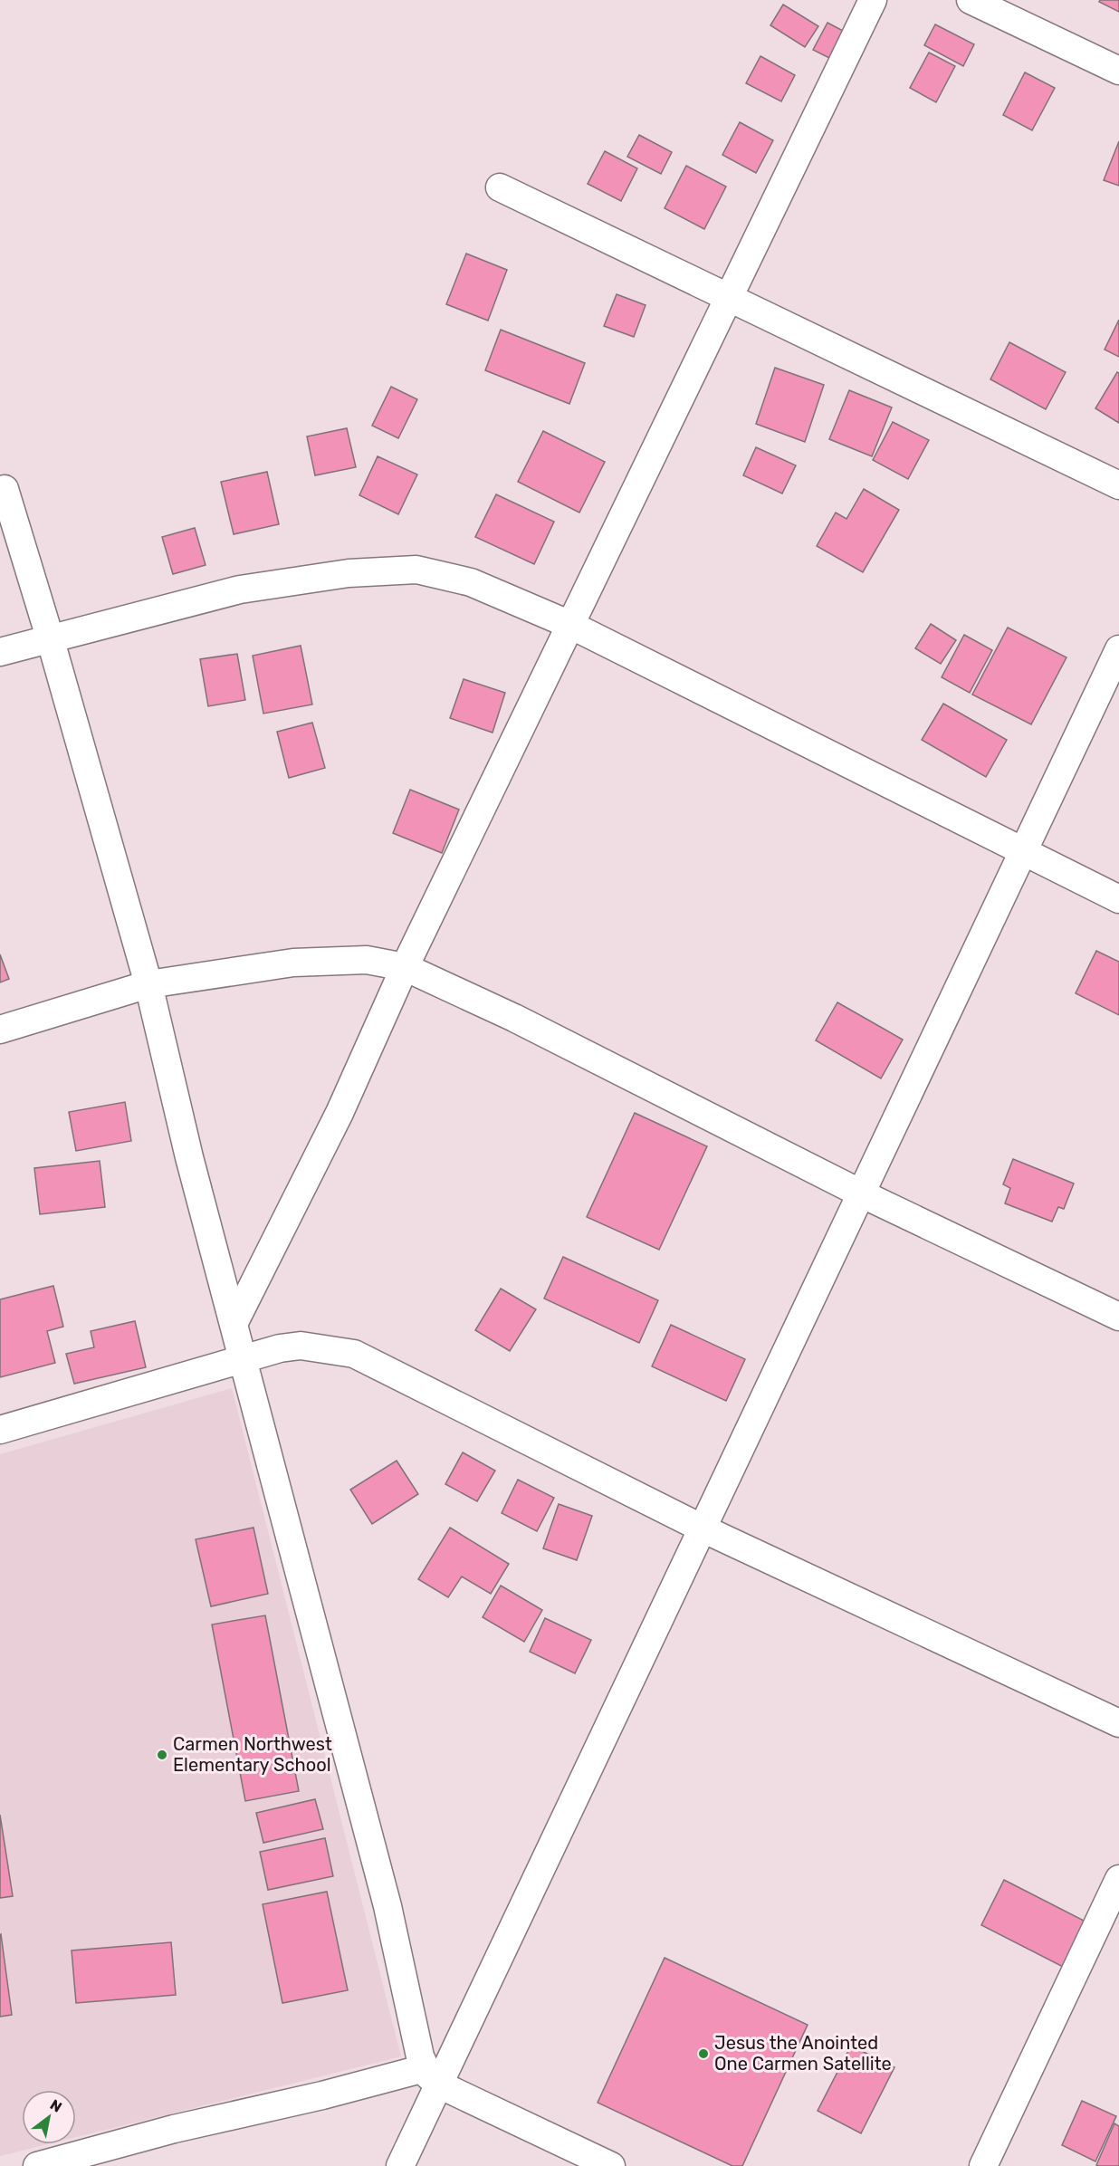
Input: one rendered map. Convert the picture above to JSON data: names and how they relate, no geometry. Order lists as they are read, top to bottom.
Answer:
{
  "places": ["Carmen Northwest Elementary School", "Jesus the Anointed One Carmen Satellite"],
  "north": "top right"
}
